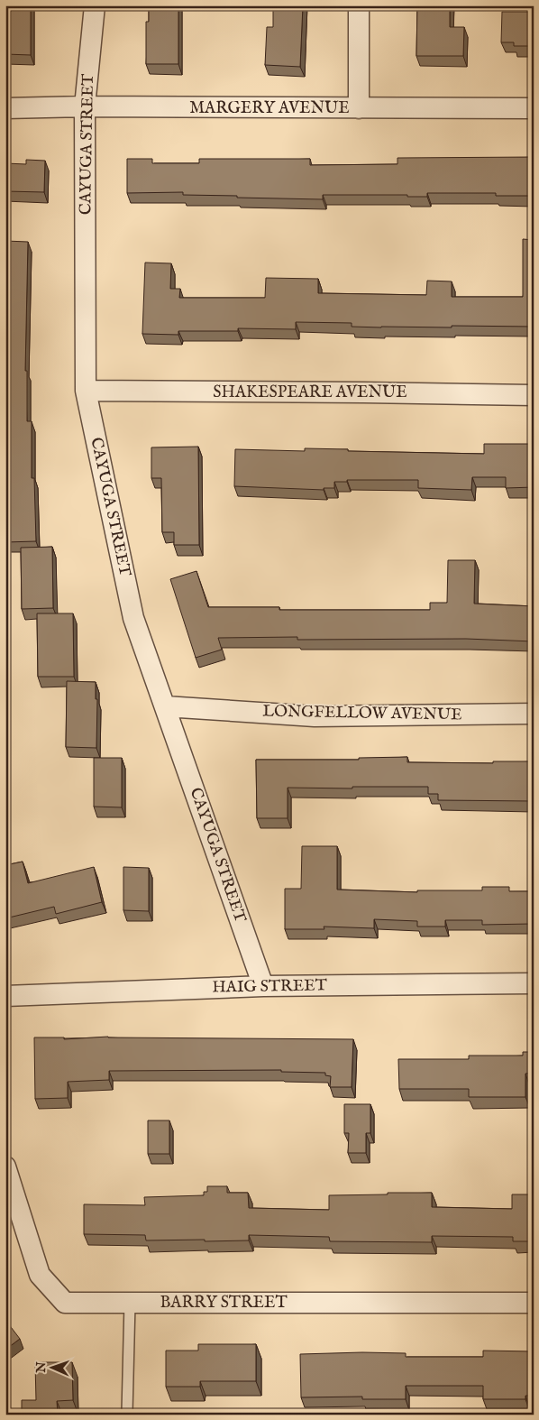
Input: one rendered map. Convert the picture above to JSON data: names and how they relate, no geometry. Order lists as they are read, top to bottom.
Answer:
{
  "streets": {
    "street": [
      "MARGERY AVENUE",
      "CAYUGA STREET",
      "SHAKESPEARE AVENUE",
      "LONGFELLOW AVENUE",
      "HAIG STREET",
      "BARRY STREET"
    ]
  },
  "crossings": [
    ["MARGERY AVENUE", "CAYUGA STREET"],
    ["CAYUGA STREET", "SHAKESPEARE AVENUE"],
    ["CAYUGA STREET", "LONGFELLOW AVENUE"],
    ["CAYUGA STREET", "HAIG STREET"]
  ],
  "north": "left"
}
